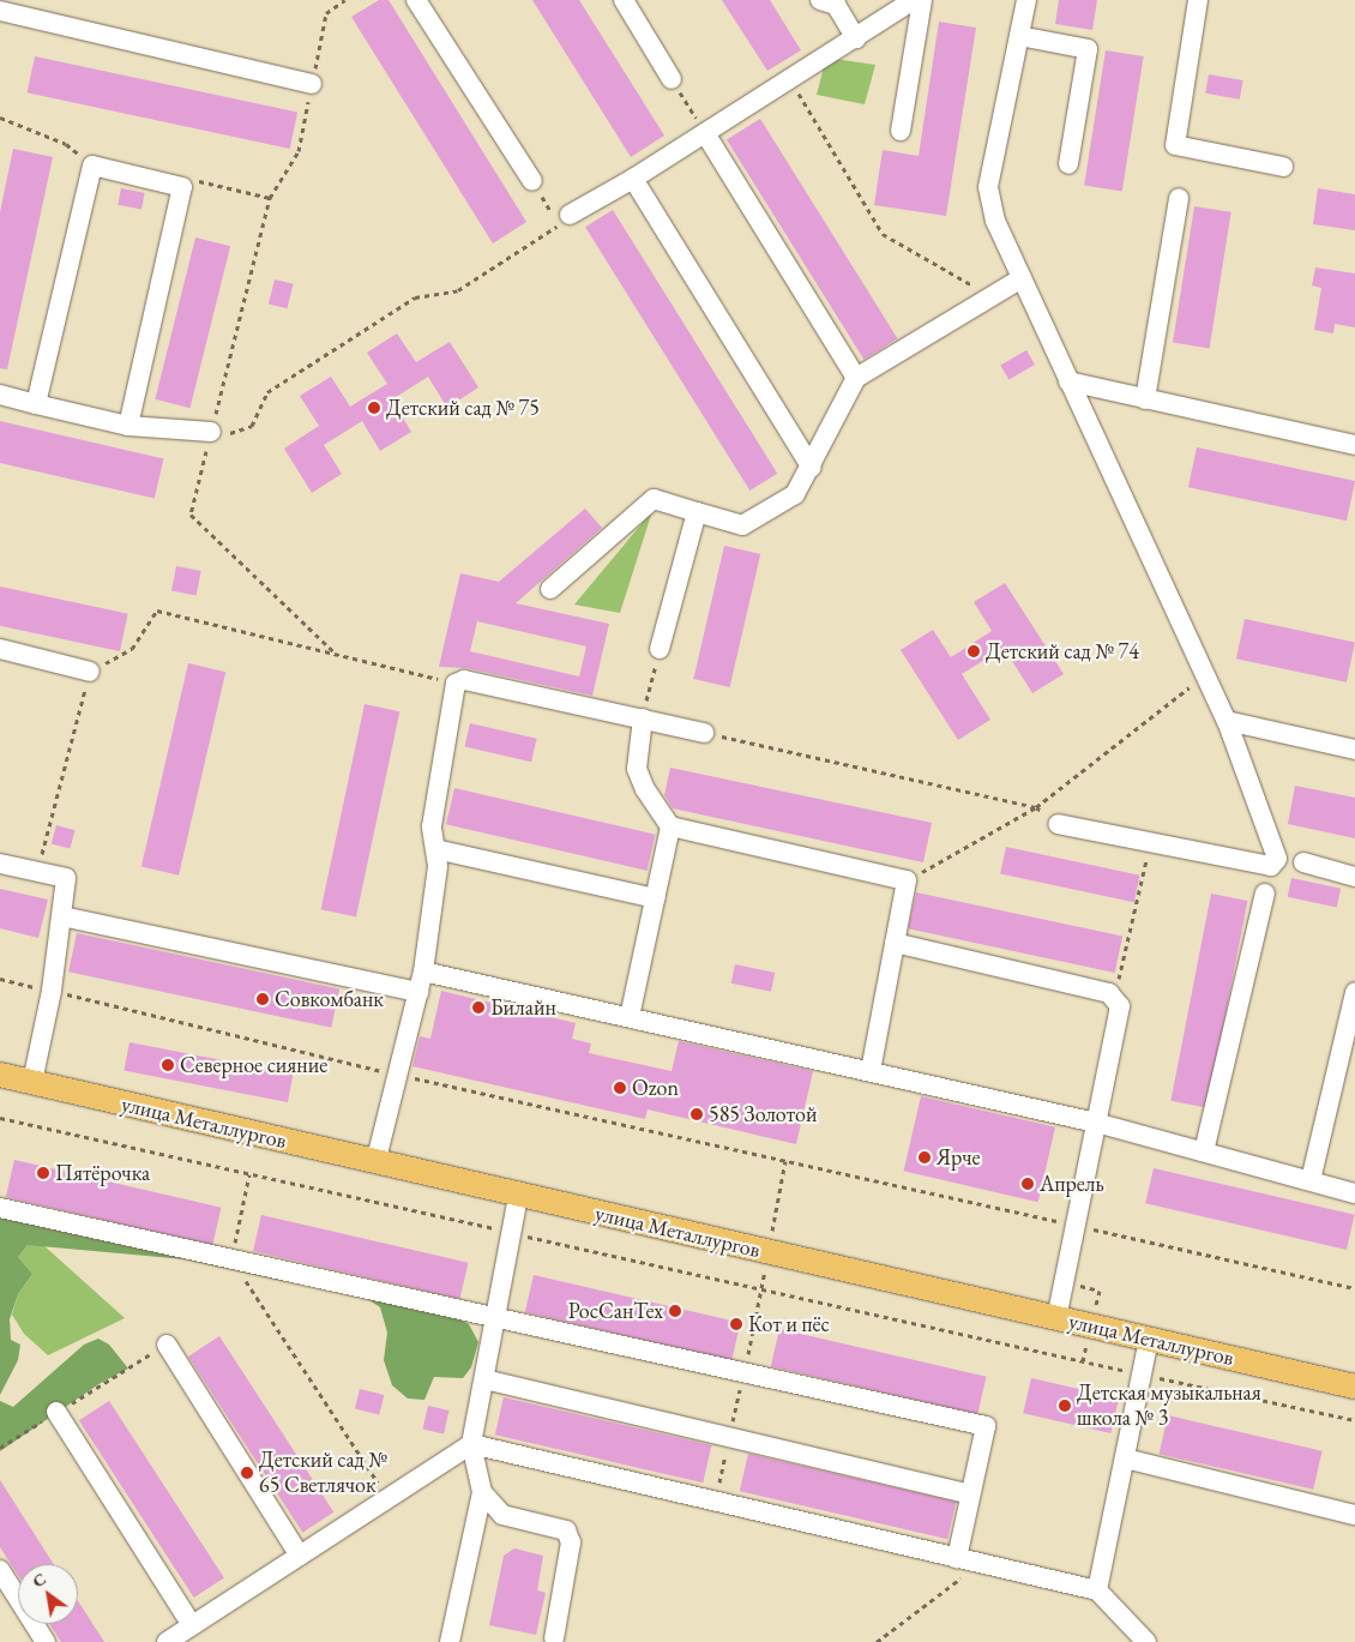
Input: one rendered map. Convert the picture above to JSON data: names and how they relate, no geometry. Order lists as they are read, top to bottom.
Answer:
{
  "streets": {
    "main road": ["улица Металлургов"]
  },
  "places": [
    "Детский сад № 75",
    "Детский сад № 74",
    "Совкомбанк",
    "Билайн",
    "Северное сияние",
    "Ozon",
    "585 Золотой",
    "Ярче",
    "Пятёрочка",
    "Апрель",
    "РосСанТех",
    "Кот и пёс",
    "Детская музыкальная школа № 3",
    "Детский сад № 65 Светлячок"
  ],
  "north": "top left"
}
